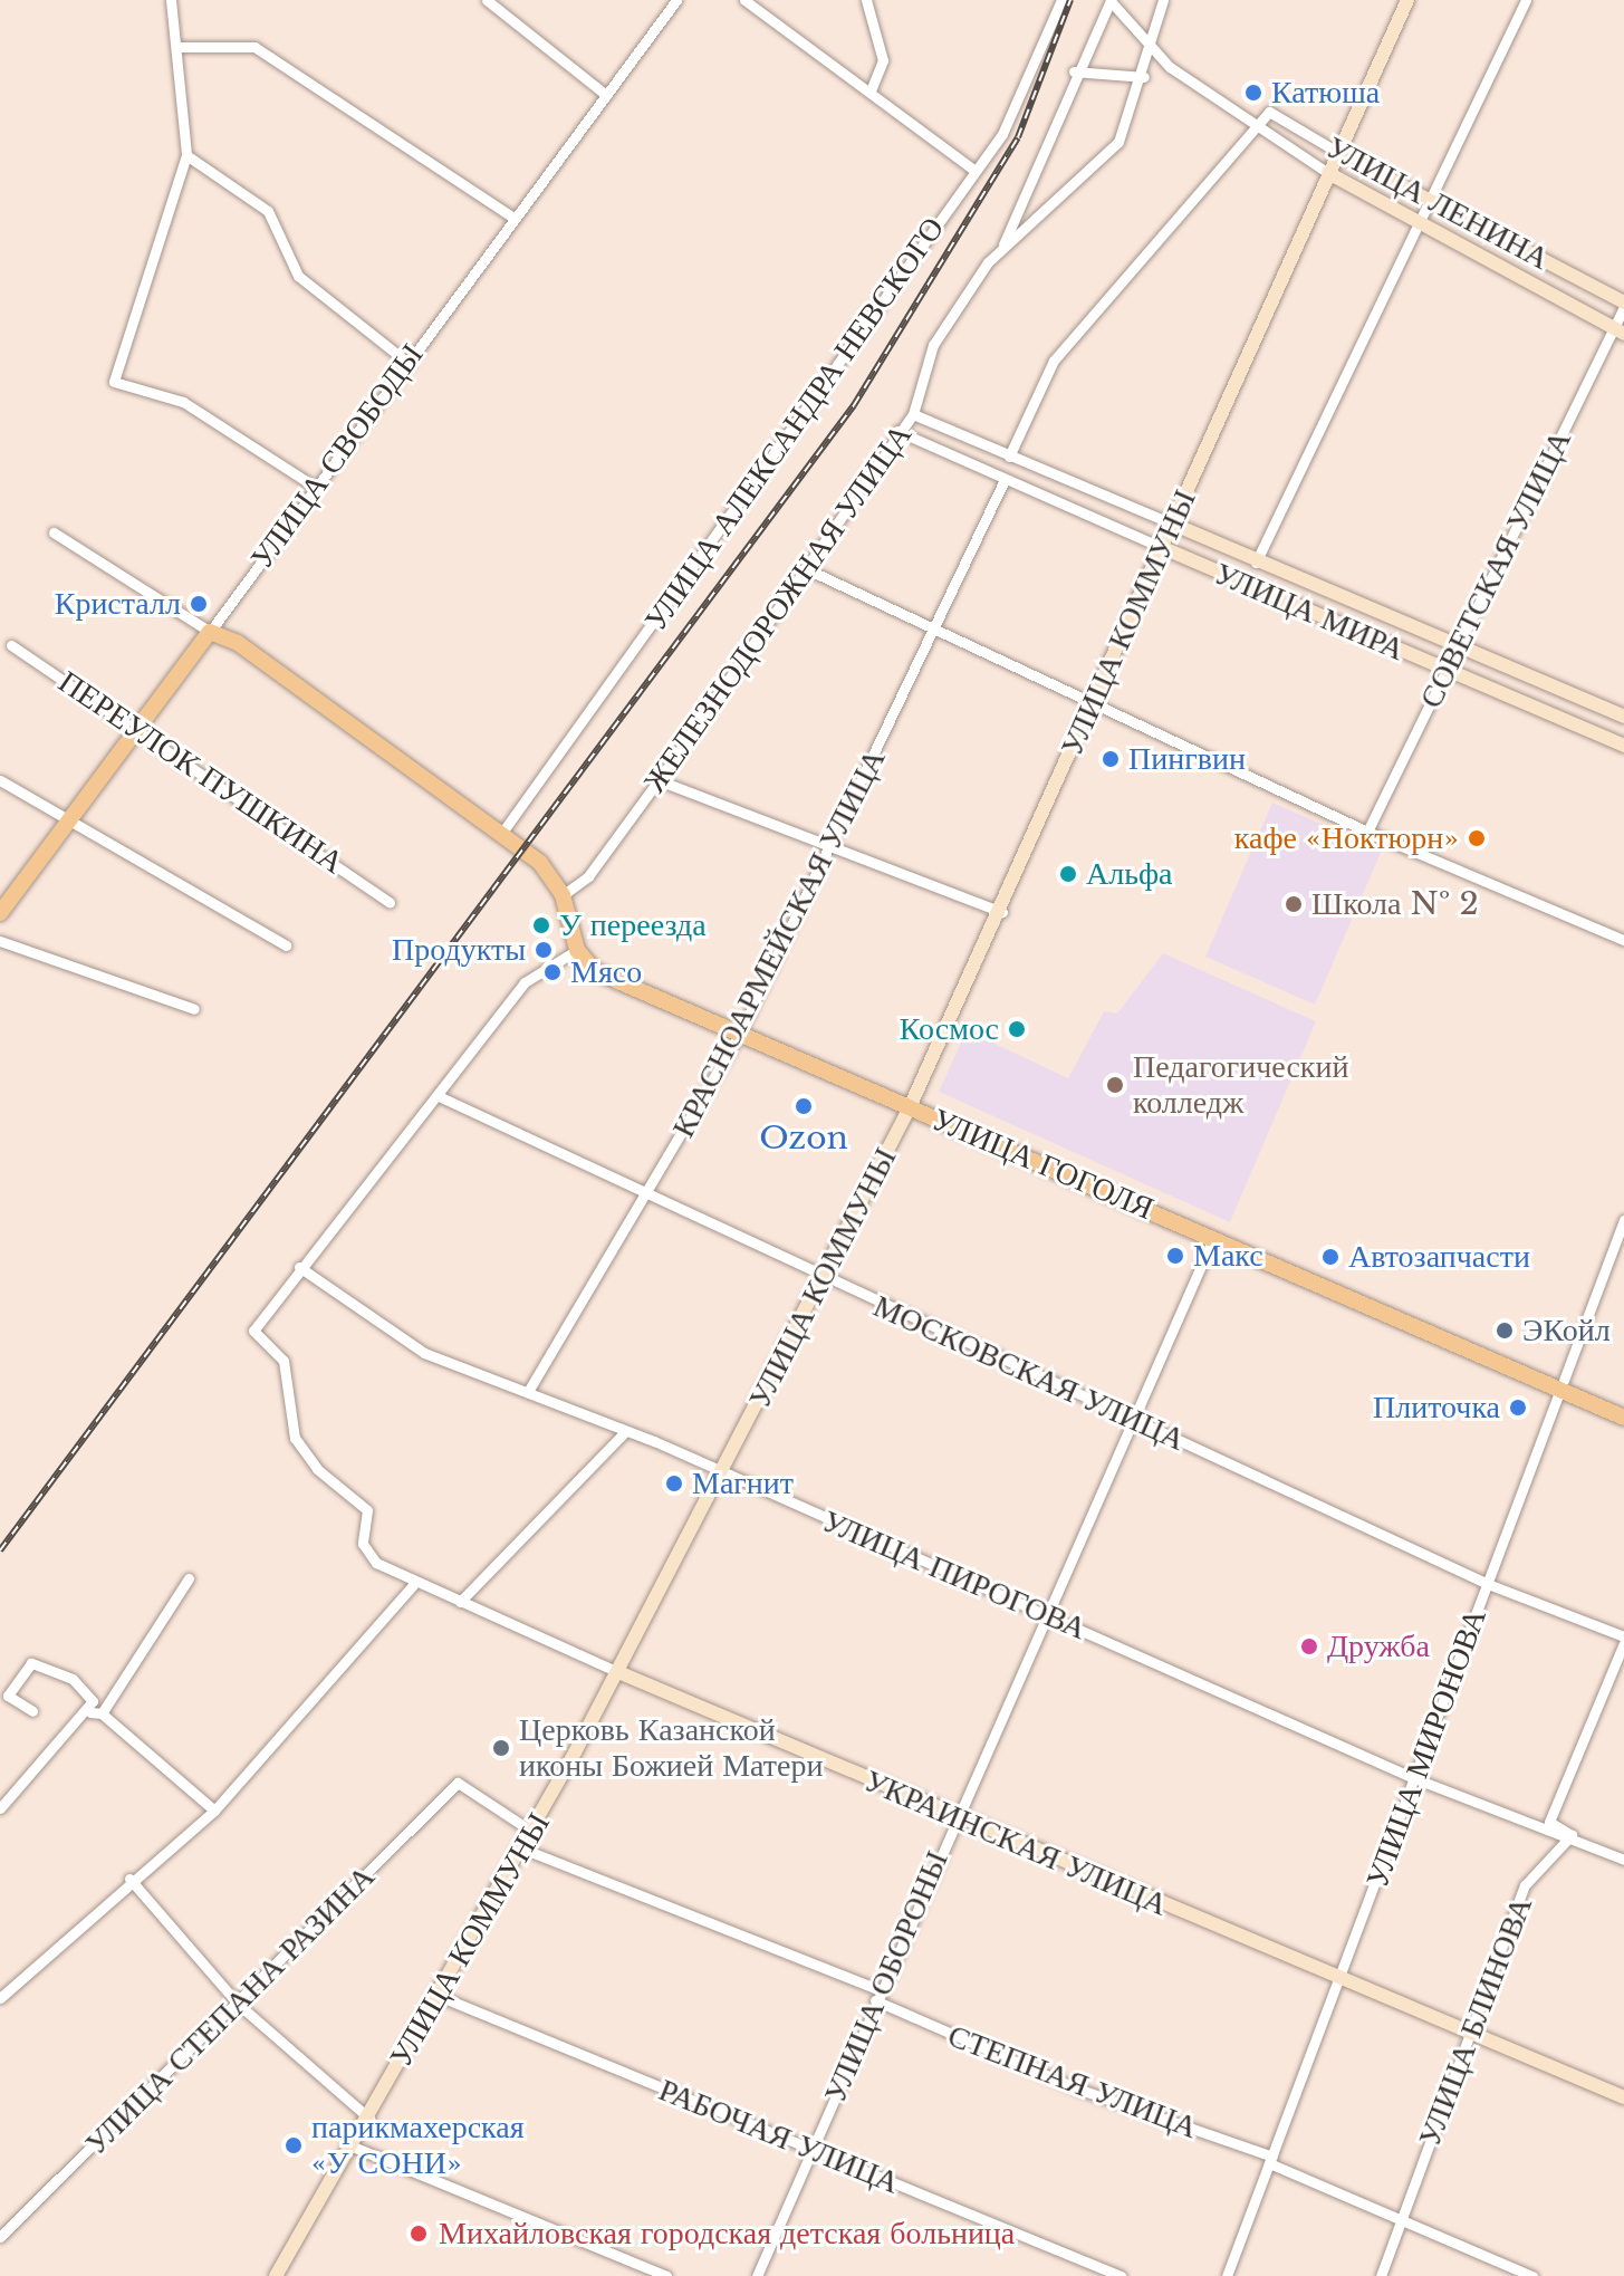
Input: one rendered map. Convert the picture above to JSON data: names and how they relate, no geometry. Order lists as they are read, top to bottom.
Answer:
{
  "streets": {
    "main road": ["УЛИЦА СВОБОДЫ", "УЛИЦА ГОГОЛЯ"],
    "street": [
      "УЛИЦА ЛЕНИНА",
      "УЛИЦА АЛЕКСАНДРА НЕВСКОГО",
      "СОВЕТСКАЯ УЛИЦА",
      "ЖЕЛЕЗНОДОРОЖНАЯ УЛИЦА",
      "УЛИЦА МИРА",
      "УЛИЦА КОММУНЫ",
      "ПЕРЕУЛОК ПУШКИНА",
      "КРАСНОАРМЕЙСКАЯ УЛИЦА",
      "МОСКОВСКАЯ УЛИЦА",
      "УЛИЦА ПИРОГОВА",
      "УЛИЦА МИРОНОВА",
      "УКРАИНСКАЯ УЛИЦА",
      "УЛИЦА ОБОРОНЫ",
      "УЛИЦА СТЕПАНА РАЗИНА",
      "УЛИЦА БЛИНОВА",
      "СТЕПНАЯ УЛИЦА",
      "РАБОЧАЯ УЛИЦА"
    ]
  },
  "crossings": [
    ["УЛИЦА ЛЕНИНА", "СОВЕТСКАЯ УЛИЦА"],
    ["УЛИЦА ЛЕНИНА", "ЖЕЛЕЗНОДОРОЖНАЯ УЛИЦА"],
    ["УЛИЦА ЛЕНИНА", "УЛИЦА КОММУНЫ"],
    ["УЛИЦА СВОБОДЫ", "ПЕРЕУЛОК ПУШКИНА"],
    ["СОВЕТСКАЯ УЛИЦА", "УЛИЦА МИРА"],
    ["ЖЕЛЕЗНОДОРОЖНАЯ УЛИЦА", "УЛИЦА МИРА"],
    ["УЛИЦА МИРА", "УЛИЦА КОММУНЫ"],
    ["УЛИЦА МИРА", "КРАСНОАРМЕЙСКАЯ УЛИЦА"],
    ["УЛИЦА КОММУНЫ", "УЛИЦА ГОГОЛЯ"],
    ["УЛИЦА КОММУНЫ", "МОСКОВСКАЯ УЛИЦА"],
    ["УЛИЦА КОММУНЫ", "УЛИЦА ПИРОГОВА"],
    ["УЛИЦА КОММУНЫ", "УКРАИНСКАЯ УЛИЦА"],
    ["УЛИЦА КОММУНЫ", "УЛИЦА СТЕПАНА РАЗИНА"],
    ["УЛИЦА КОММУНЫ", "СТЕПНАЯ УЛИЦА"],
    ["УЛИЦА КОММУНЫ", "РАБОЧАЯ УЛИЦА"],
    ["КРАСНОАРМЕЙСКАЯ УЛИЦА", "УЛИЦА ГОГОЛЯ"],
    ["КРАСНОАРМЕЙСКАЯ УЛИЦА", "МОСКОВСКАЯ УЛИЦА"],
    ["КРАСНОАРМЕЙСКАЯ УЛИЦА", "УЛИЦА ПИРОГОВА"],
    ["УЛИЦА ГОГОЛЯ", "УЛИЦА МИРОНОВА"],
    ["УЛИЦА ГОГОЛЯ", "УЛИЦА ОБОРОНЫ"],
    ["МОСКОВСКАЯ УЛИЦА", "УЛИЦА МИРОНОВА"],
    ["МОСКОВСКАЯ УЛИЦА", "УЛИЦА ОБОРОНЫ"],
    ["УЛИЦА ПИРОГОВА", "УЛИЦА МИРОНОВА"],
    ["УЛИЦА ПИРОГОВА", "УКРАИНСКАЯ УЛИЦА"],
    ["УЛИЦА ПИРОГОВА", "УЛИЦА ОБОРОНЫ"],
    ["УЛИЦА ПИРОГОВА", "УЛИЦА БЛИНОВА"],
    ["УЛИЦА МИРОНОВА", "УКРАИНСКАЯ УЛИЦА"],
    ["УЛИЦА МИРОНОВА", "СТЕПНАЯ УЛИЦА"],
    ["УКРАИНСКАЯ УЛИЦА", "УЛИЦА ОБОРОНЫ"],
    ["УКРАИНСКАЯ УЛИЦА", "УЛИЦА БЛИНОВА"],
    ["УЛИЦА ОБОРОНЫ", "СТЕПНАЯ УЛИЦА"],
    ["УЛИЦА ОБОРОНЫ", "РАБОЧАЯ УЛИЦА"],
    ["УЛИЦА БЛИНОВА", "СТЕПНАЯ УЛИЦА"]
  ],
  "places": [
    "Катюша",
    "Кристалл",
    "Пингвин",
    "кафе «Ноктюрн»",
    "Альфа",
    "Школа № 2",
    "У переезда",
    "Продукты",
    "Мясо",
    "Космос",
    "Педагогический колледж",
    "Ozon",
    "Макс",
    "Автозапчасти",
    "ЭКойл",
    "Плиточка",
    "Магнит",
    "Дружба",
    "Церковь Казанской иконы Божией Матери",
    "парикмахерская «У СОНИ»",
    "Михайловская городская детская больница"
  ]
}
